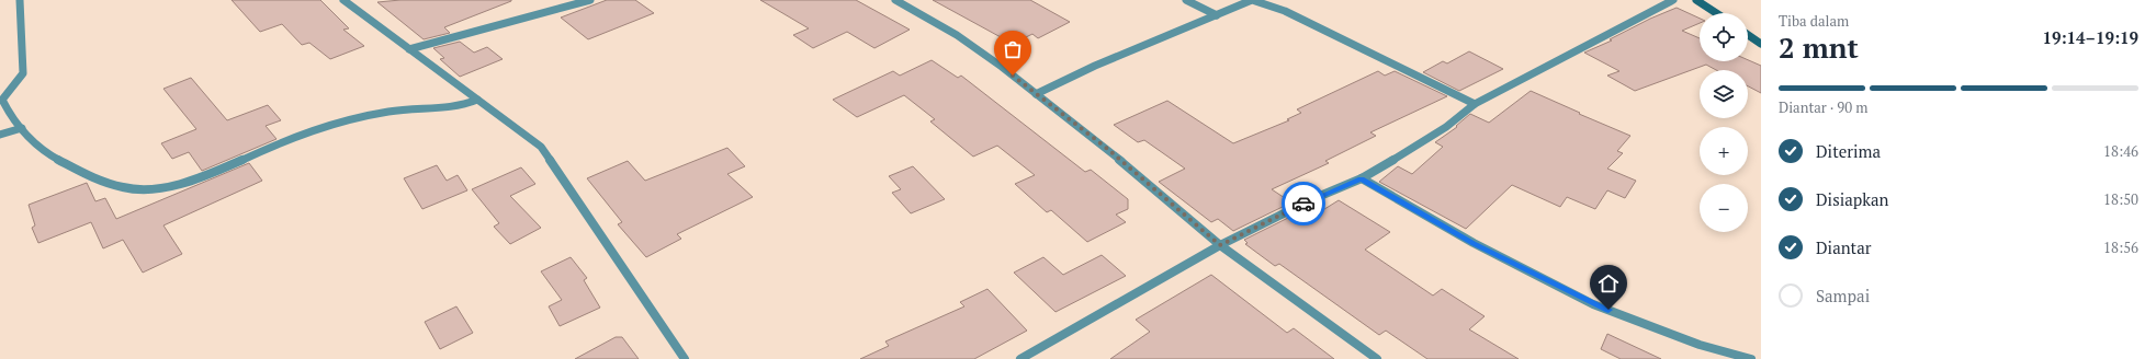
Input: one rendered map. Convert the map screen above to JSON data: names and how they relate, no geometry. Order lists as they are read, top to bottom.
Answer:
{
  "page": {
    "heading": ["2 mnt", "Tiba dalam", "19:14–19:19"],
    "map_buttons": ["+", "−"],
    "bar": "Diantar · 90 m",
    "list": [
      ["Diterima", "18:46"],
      ["Disiapkan", "18:50"],
      ["Diantar", "18:56"],
      "Sampai"
    ]
  }
}
